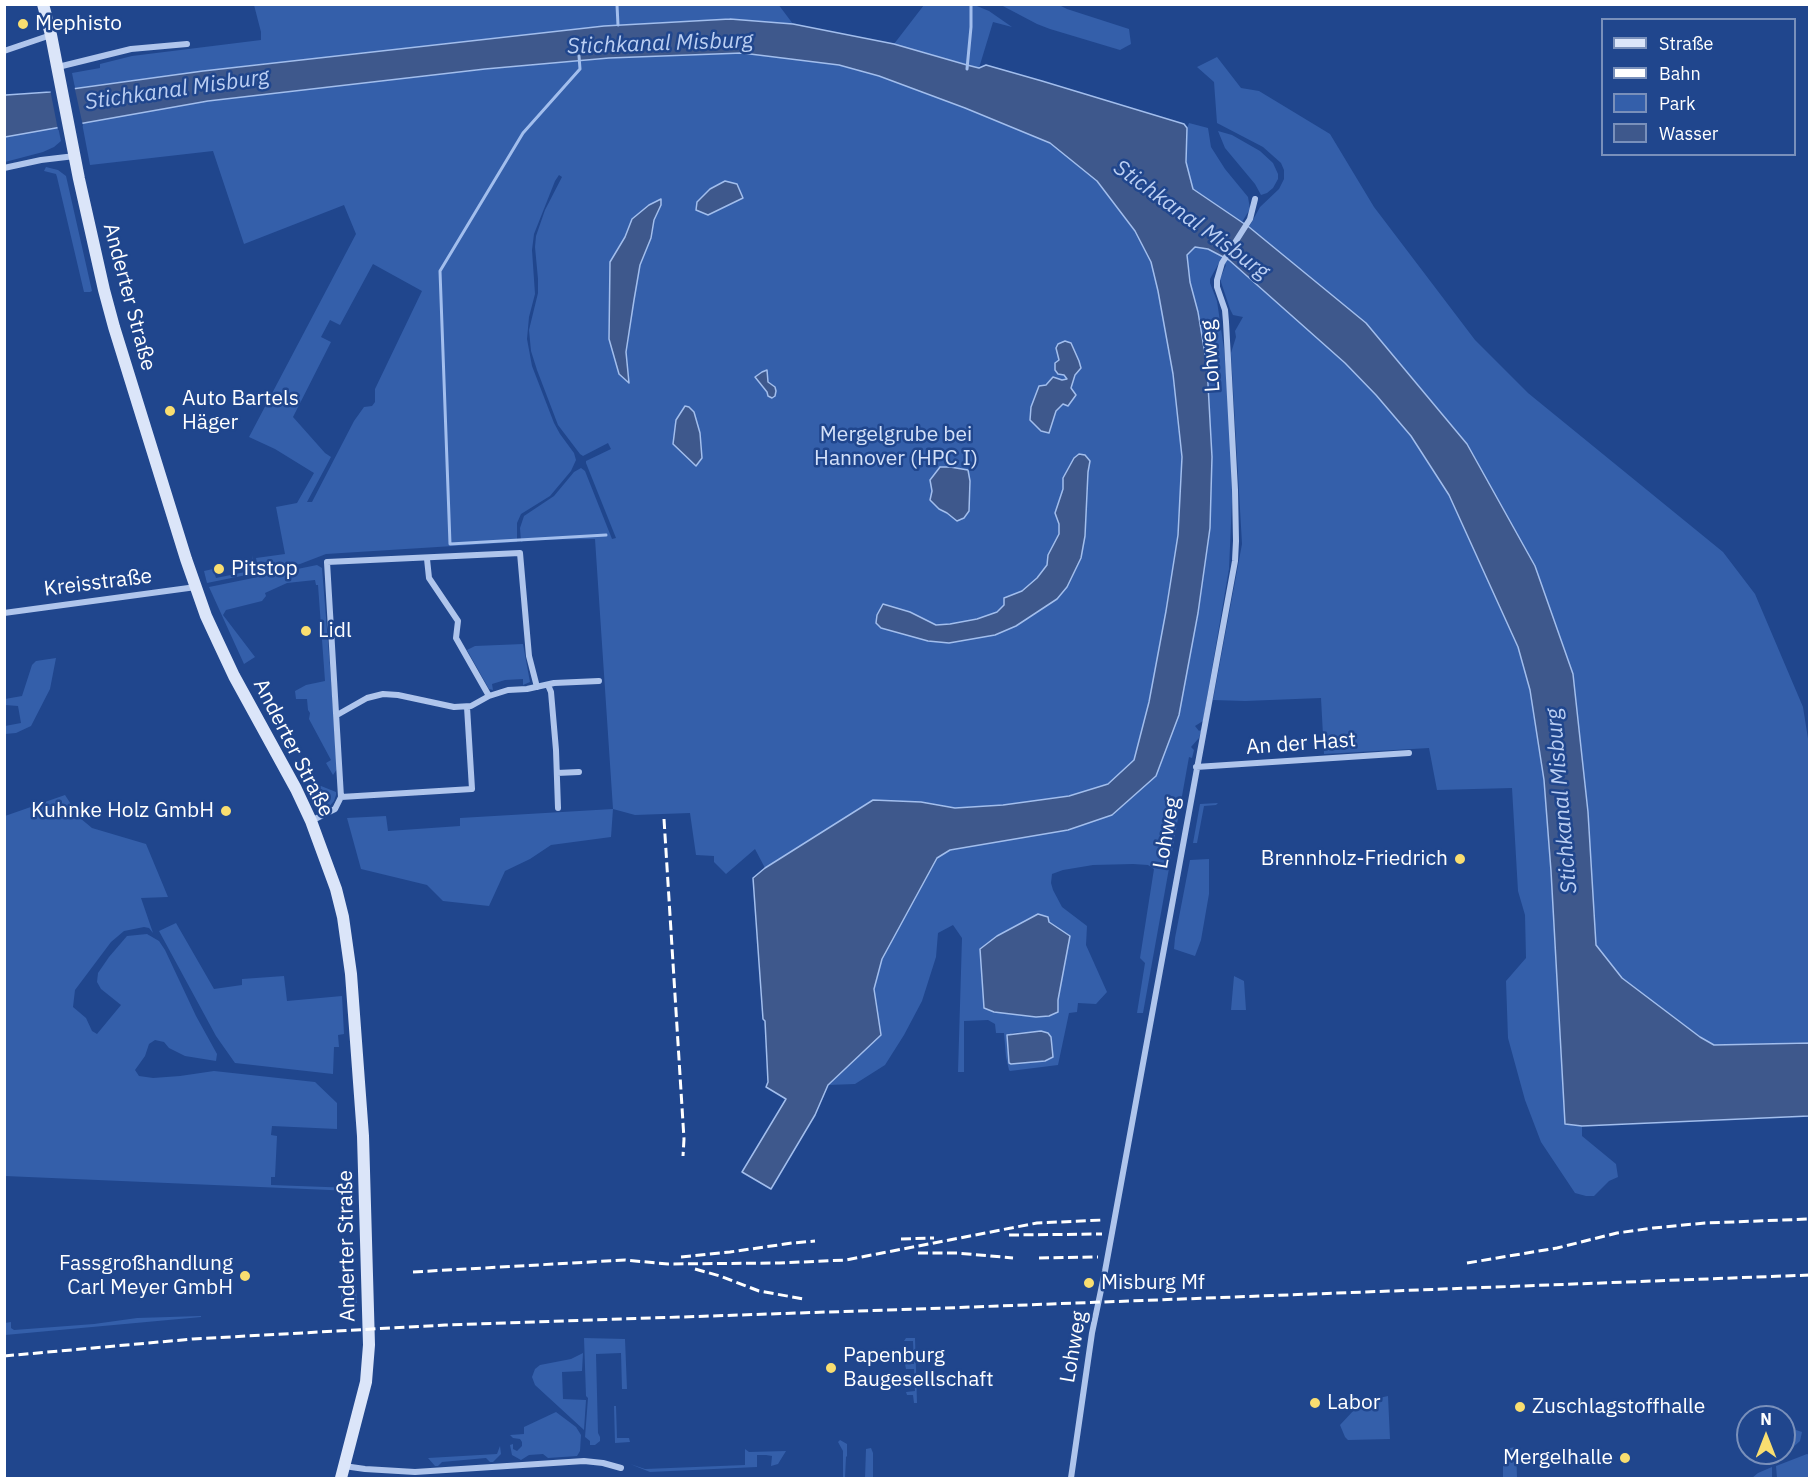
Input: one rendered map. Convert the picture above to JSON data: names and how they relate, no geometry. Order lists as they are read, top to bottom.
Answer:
{
  "streets": {
    "main road": ["Anderter Straße"],
    "street": ["Lohweg", "Kreisstraße", "An der Hast"]
  },
  "crossings": [
    ["Anderter Straße", "Kreisstraße"],
    ["Lohweg", "An der Hast"]
  ],
  "water": ["Stichkanal Misburg"],
  "parks": ["Mergelgrube bei Hannover (HPC I)"],
  "places": [
    "Mephisto",
    "Auto Bartels Häger",
    "Pitstop",
    "Lidl",
    "Kuhnke Holz GmbH",
    "Brennholz-Friedrich",
    "Fassgroßhandlung Carl Meyer GmbH",
    "Misburg Mf",
    "Papenburg Baugesellschaft",
    "Labor",
    "Zuschlagstoffhalle",
    "Mergelhalle"
  ],
  "legend": [
    "Straße",
    "Bahn",
    "Park",
    "Wasser"
  ],
  "north": "top"
}
